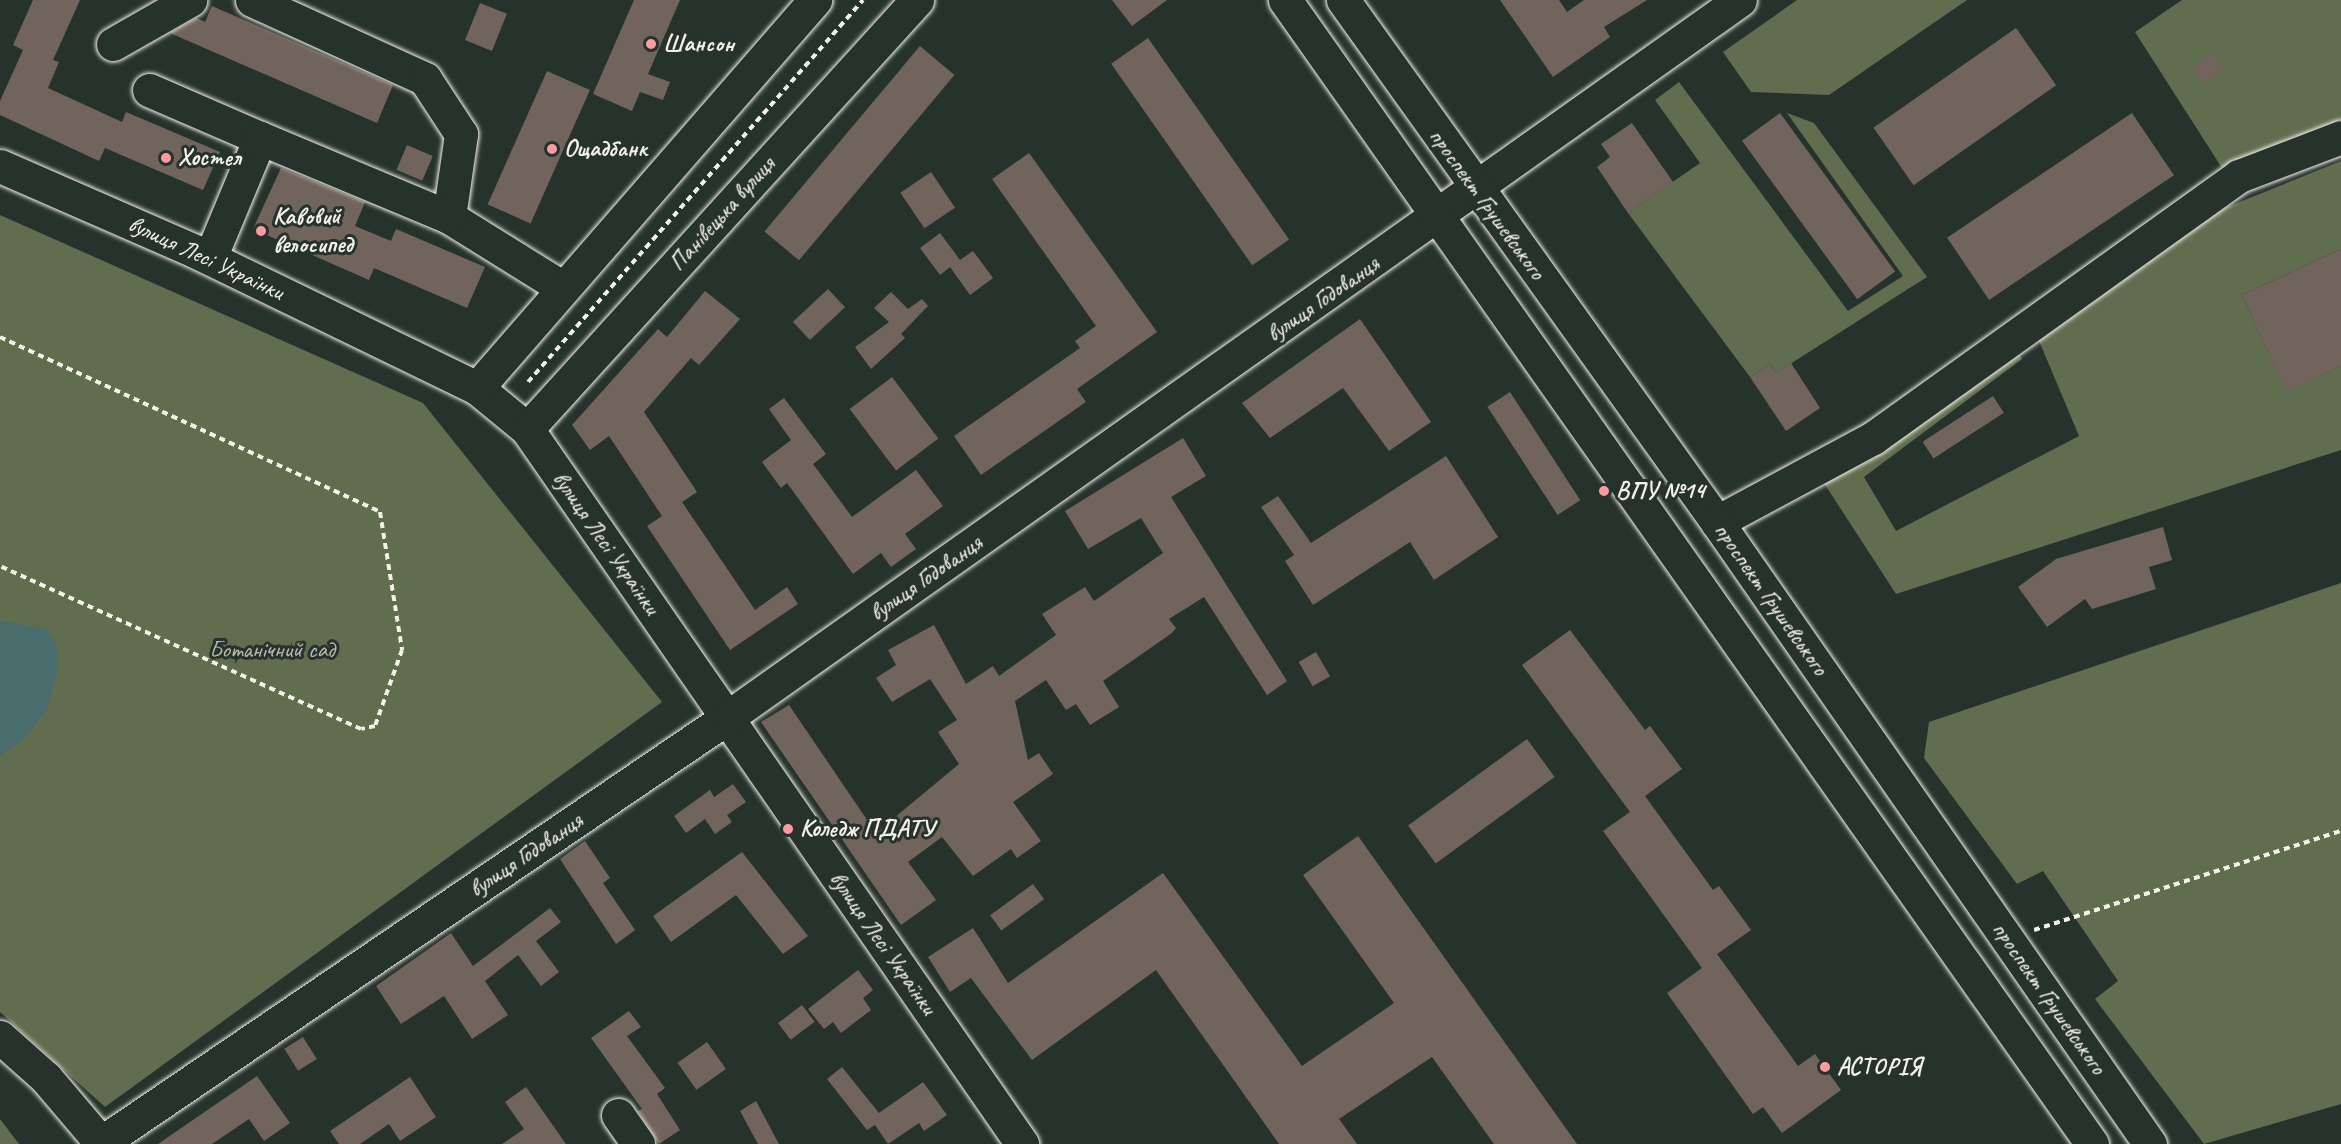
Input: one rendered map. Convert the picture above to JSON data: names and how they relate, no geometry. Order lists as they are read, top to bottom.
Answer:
{
  "streets": {
    "street": [
      "проспект Грушевського",
      "Панівецька вулиця",
      "вулиця Лесі Українки",
      "вулиця Годованця"
    ]
  },
  "crossings": [
    ["проспект Грушевського", "вулиця Годованця"],
    ["Панівецька вулиця", "вулиця Лесі Українки"],
    ["вулиця Лесі Українки", "вулиця Годованця"]
  ],
  "parks": ["Ботанічний сад"],
  "places": [
    "Шансон",
    "Ощадбанк",
    "Хостел",
    "Кавовий велосипед",
    "ВПУ №14",
    "Коледж ПДАТУ",
    "АСТОРІЯ"
  ]
}
